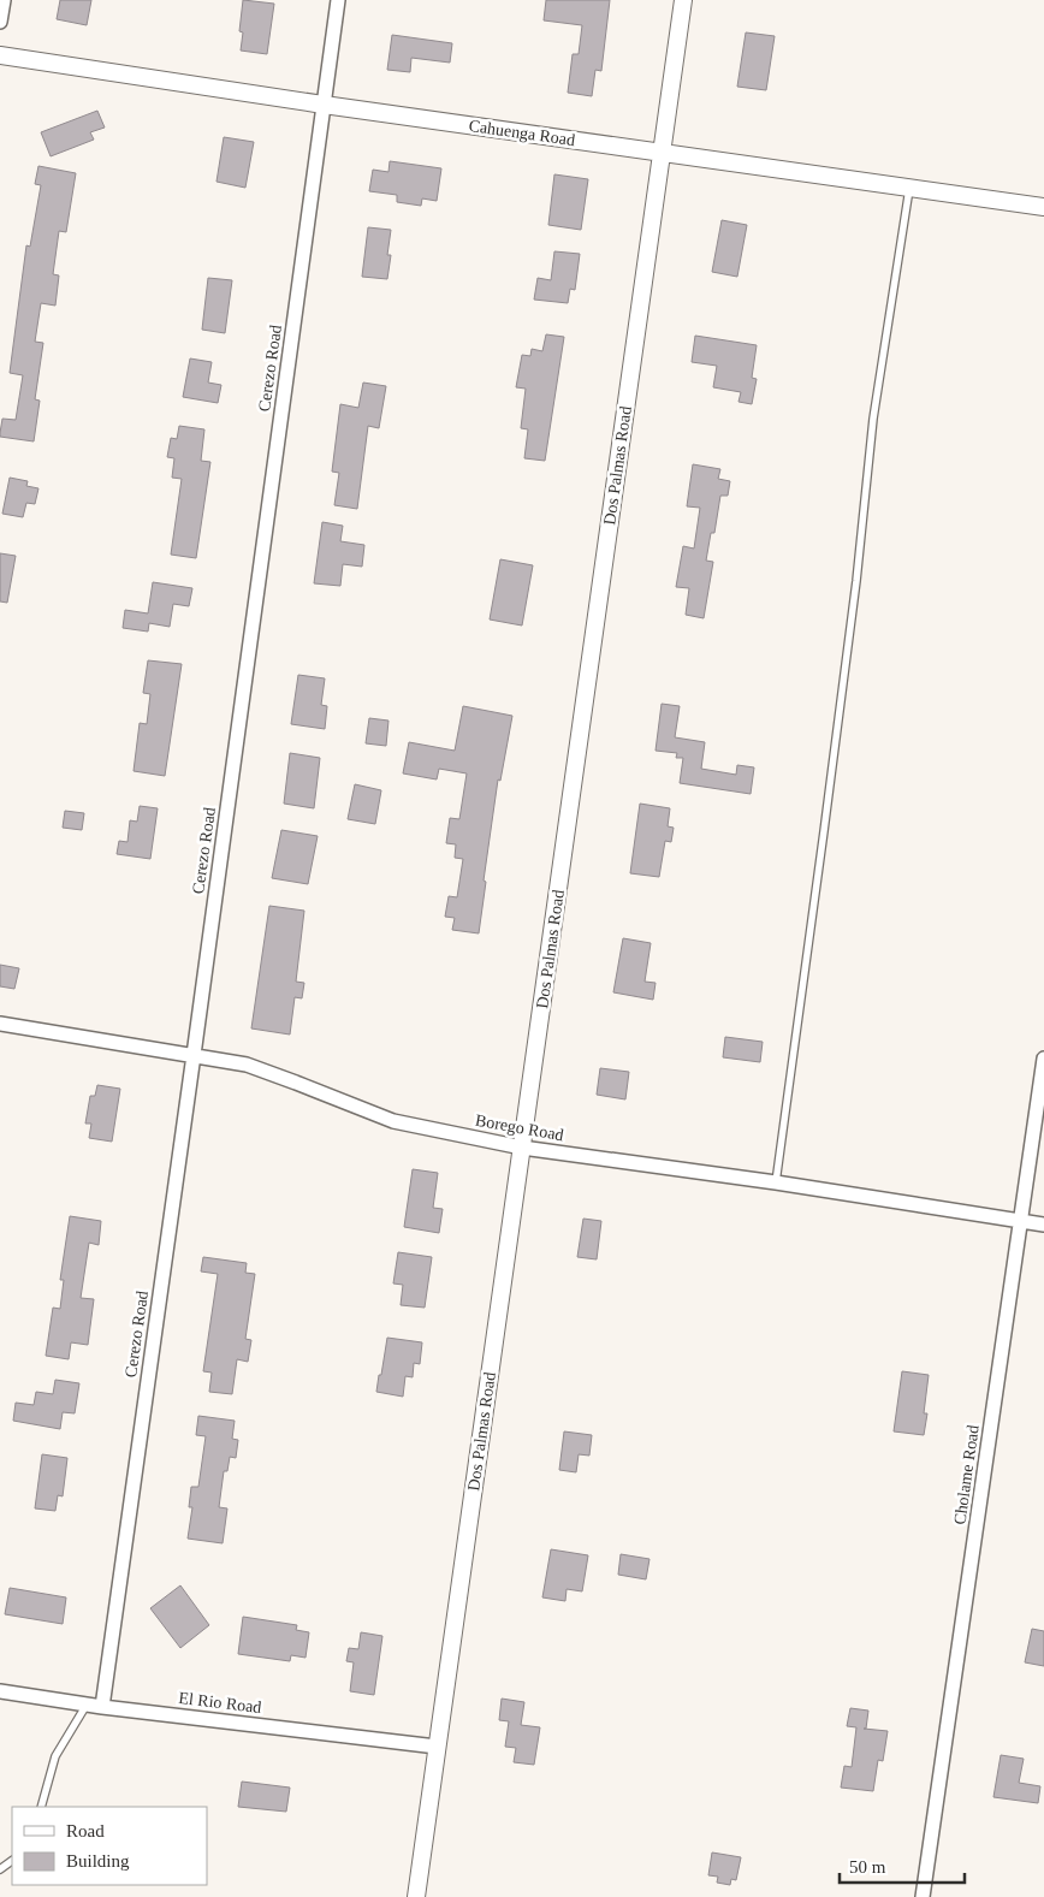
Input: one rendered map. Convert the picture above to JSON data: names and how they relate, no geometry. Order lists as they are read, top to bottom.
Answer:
{
  "streets": {
    "street": [
      "Cahuenga Road",
      "Cerezo Road",
      "Dos Palmas Road",
      "Borego Road",
      "Cholame Road",
      "El Rio Road"
    ]
  },
  "crossings": [
    ["Cahuenga Road", "Cerezo Road"],
    ["Cahuenga Road", "Dos Palmas Road"],
    ["Cerezo Road", "Borego Road"],
    ["Cerezo Road", "El Rio Road"],
    ["Dos Palmas Road", "Borego Road"],
    ["Dos Palmas Road", "El Rio Road"],
    ["Borego Road", "Cholame Road"]
  ],
  "legend": ["Road", "Building"],
  "scale_bar": "50 m"
}
